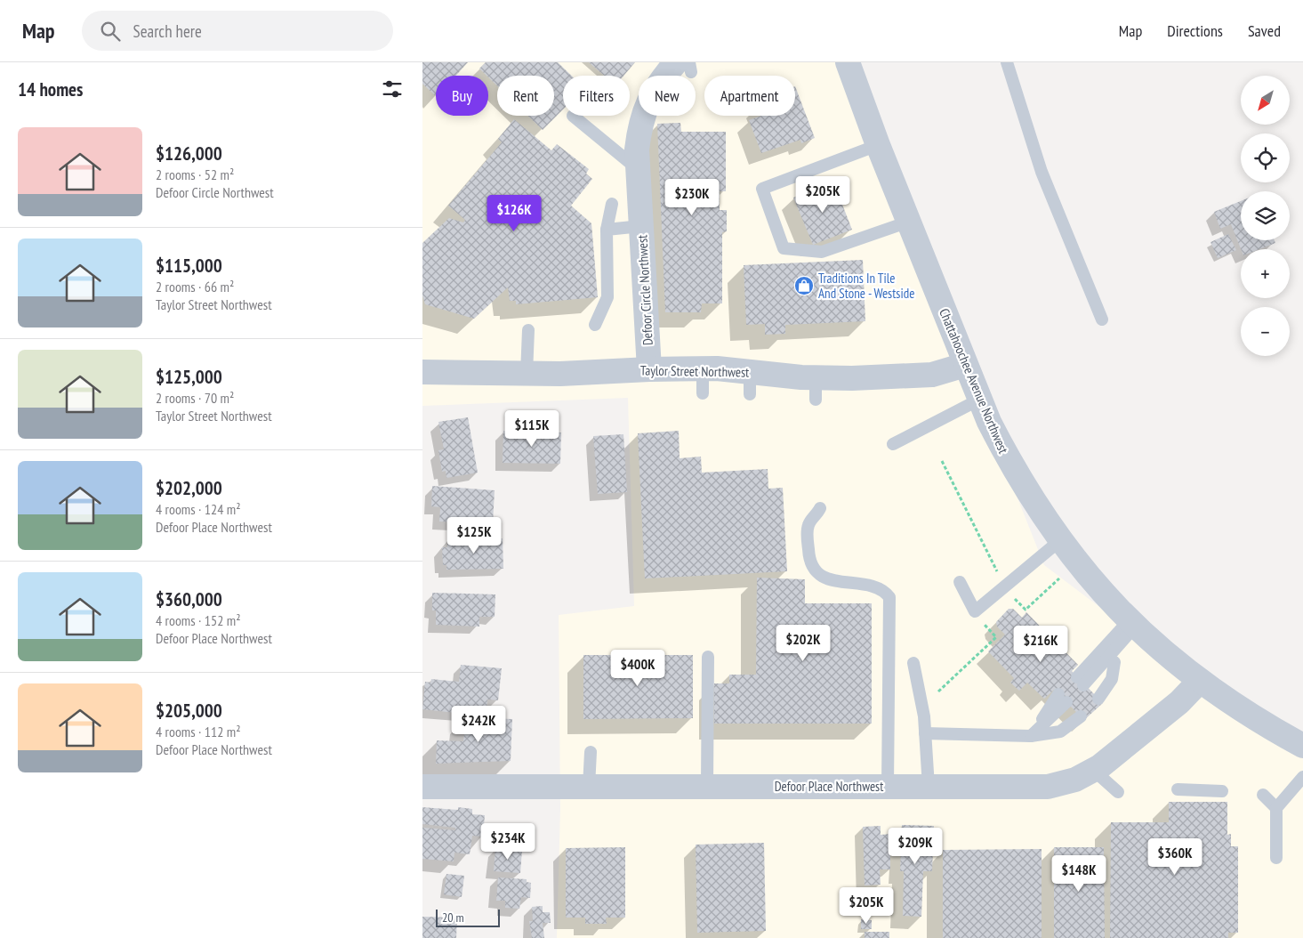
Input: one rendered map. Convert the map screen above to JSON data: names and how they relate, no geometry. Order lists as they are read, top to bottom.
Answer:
{
  "streets": {
    "street": [
      "Defoor Circle Northwest",
      "Taylor Street Northwest",
      "Chattahoochee Avenue Northwest",
      "Defoor Place Northwest"
    ]
  },
  "crossings": [
    ["Defoor Circle Northwest", "Taylor Street Northwest"],
    ["Taylor Street Northwest", "Chattahoochee Avenue Northwest"],
    ["Chattahoochee Avenue Northwest", "Defoor Place Northwest"]
  ],
  "places": {
    "shop": ["Traditions In Tile And Stone - Westside"]
  },
  "scale_bar": "20 m",
  "north": "bottom left",
  "page": {
    "header": "Map",
    "search": "Search here",
    "nav": ["Map", "Directions", "Saved"],
    "heading": "14 homes",
    "map_buttons": ["+", "−"],
    "chip": [
      "Buy",
      "Rent",
      "Filters",
      "New",
      "Apartment"
    ],
    "list": [
      {
        "name": "$126,000",
        "note": "2 rooms · 52 m² · Defoor Circle Northwest"
      },
      {
        "name": "$115,000",
        "note": "2 rooms · 66 m² · Taylor Street Northwest"
      },
      {
        "name": "$125,000",
        "note": "2 rooms · 70 m² · Taylor Street Northwest"
      },
      {
        "name": "$202,000",
        "note": "4 rooms · 124 m² · Defoor Place Northwest"
      },
      {
        "name": "$360,000",
        "note": "4 rooms · 152 m² · Defoor Place Northwest"
      },
      {
        "name": "$205,000",
        "note": "4 rooms · 112 m² · Defoor Place Northwest"
      }
    ],
    "price": [
      "$205K",
      "$230K",
      "$126K",
      "$115K",
      "$125K",
      "$202K",
      "$216K",
      "$400K",
      "$242K",
      "$234K",
      "$209K",
      "$360K",
      "$148K",
      "$205K"
    ],
    "scale": "20 m"
  }
}
